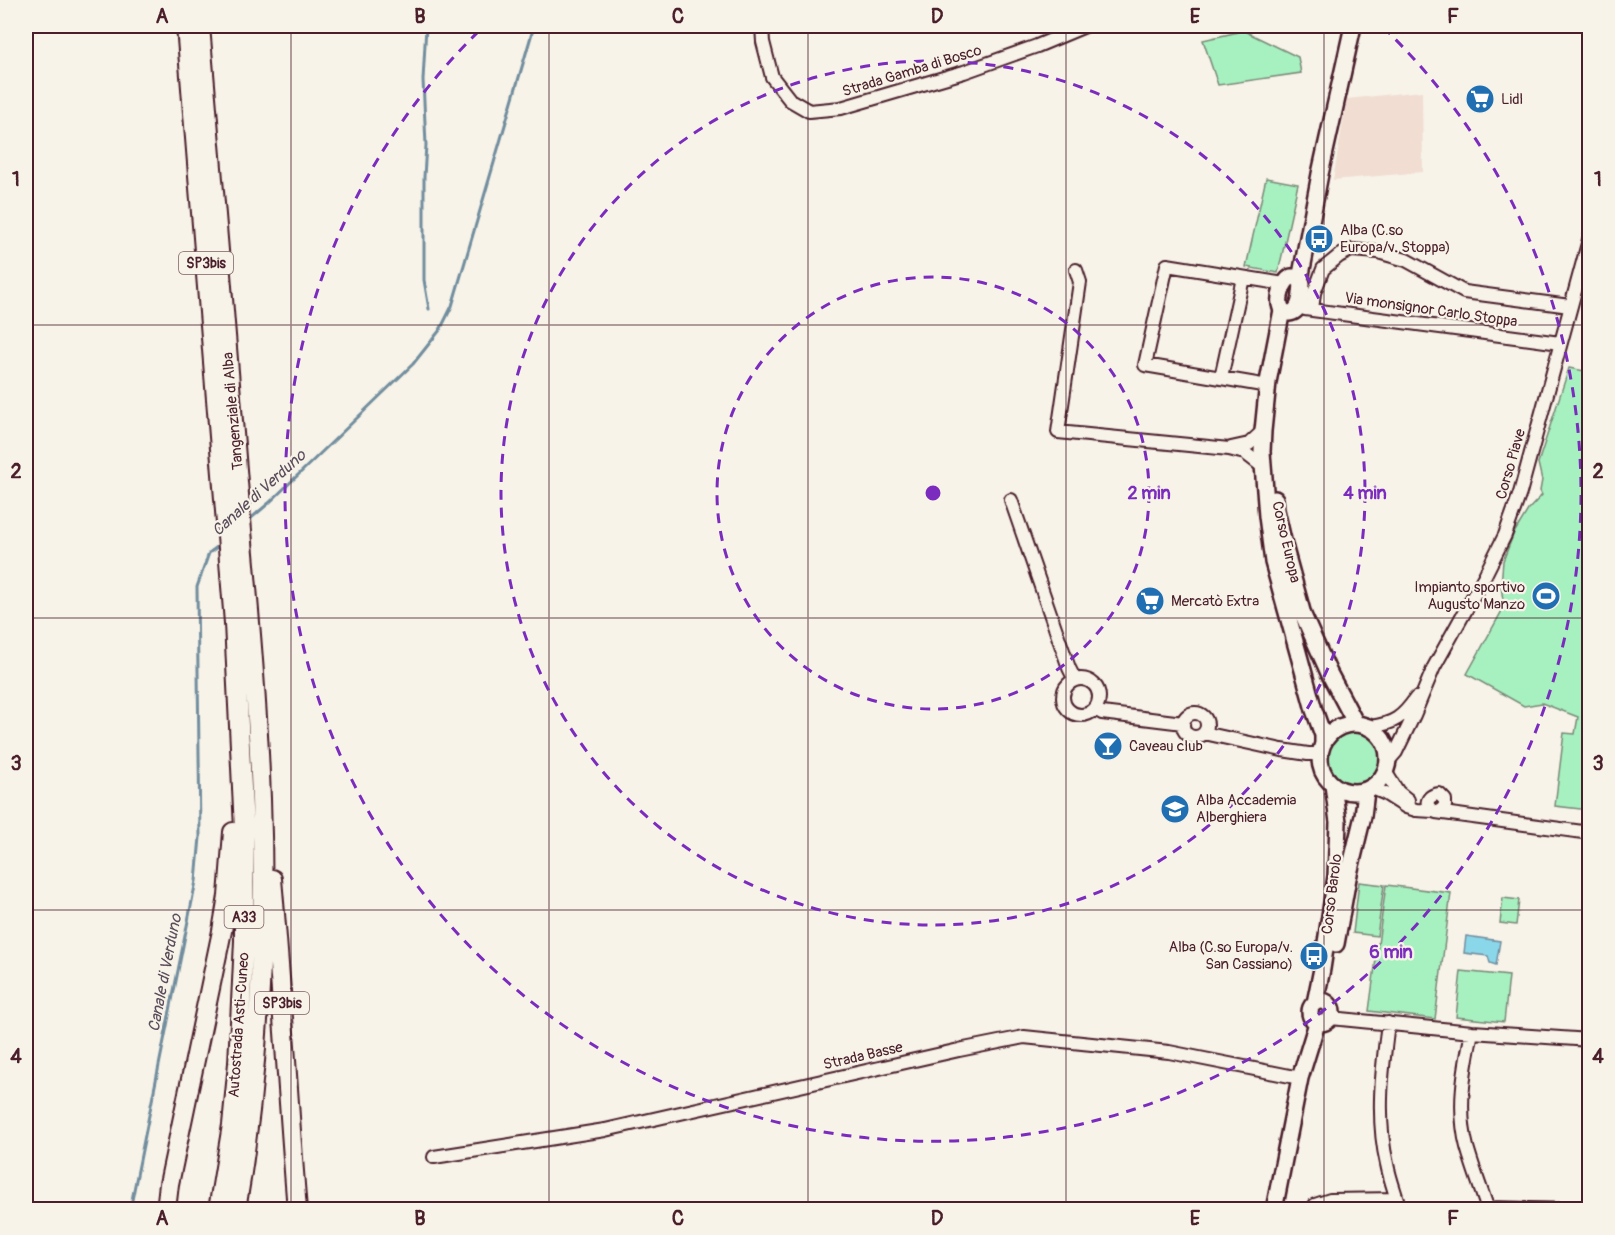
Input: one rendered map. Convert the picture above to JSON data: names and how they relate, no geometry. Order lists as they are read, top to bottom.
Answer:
{
  "streets": {
    "highway": [
      "SP3bis",
      "Tangenziale di Alba",
      "A33",
      "Autostrada Asti-Cuneo"
    ],
    "main road": ["Corso Europa", "Corso Barolo"],
    "street": [
      "Strada Gamba di Bosco",
      "Via monsignor Carlo Stoppa",
      "Corso Piave",
      "Strada Basse"
    ]
  },
  "crossings": [
    ["SP3bis", "Tangenziale di Alba"],
    ["SP3bis", "Autostrada Asti-Cuneo"],
    ["Via monsignor Carlo Stoppa", "Corso Piave"],
    ["Via monsignor Carlo Stoppa", "Corso Europa"],
    ["Tangenziale di Alba", "Autostrada Asti-Cuneo"],
    ["Corso Europa", "Corso Barolo"]
  ],
  "water": ["Canale di Verduno"],
  "places": {
    "supermarket": ["Lidl", "Mercatò Extra"],
    "bus stop": ["Alba (C.so Europa/v. Stoppa)", "Alba (C.so Europa/v. San Cassiano)"],
    "sports": ["Impianto sportivo Augusto Manzo"],
    "bar": ["Caveau club"],
    "school or university": ["Alba Accademia Alberghiera"]
  },
  "grid": {
    "columns": [
      "A",
      "B",
      "C",
      "D",
      "E",
      "F"
    ],
    "rows": [
      "1",
      "2",
      "3",
      "4"
    ]
  },
  "rings": ["2 min", "4 min", "6 min"]
}
